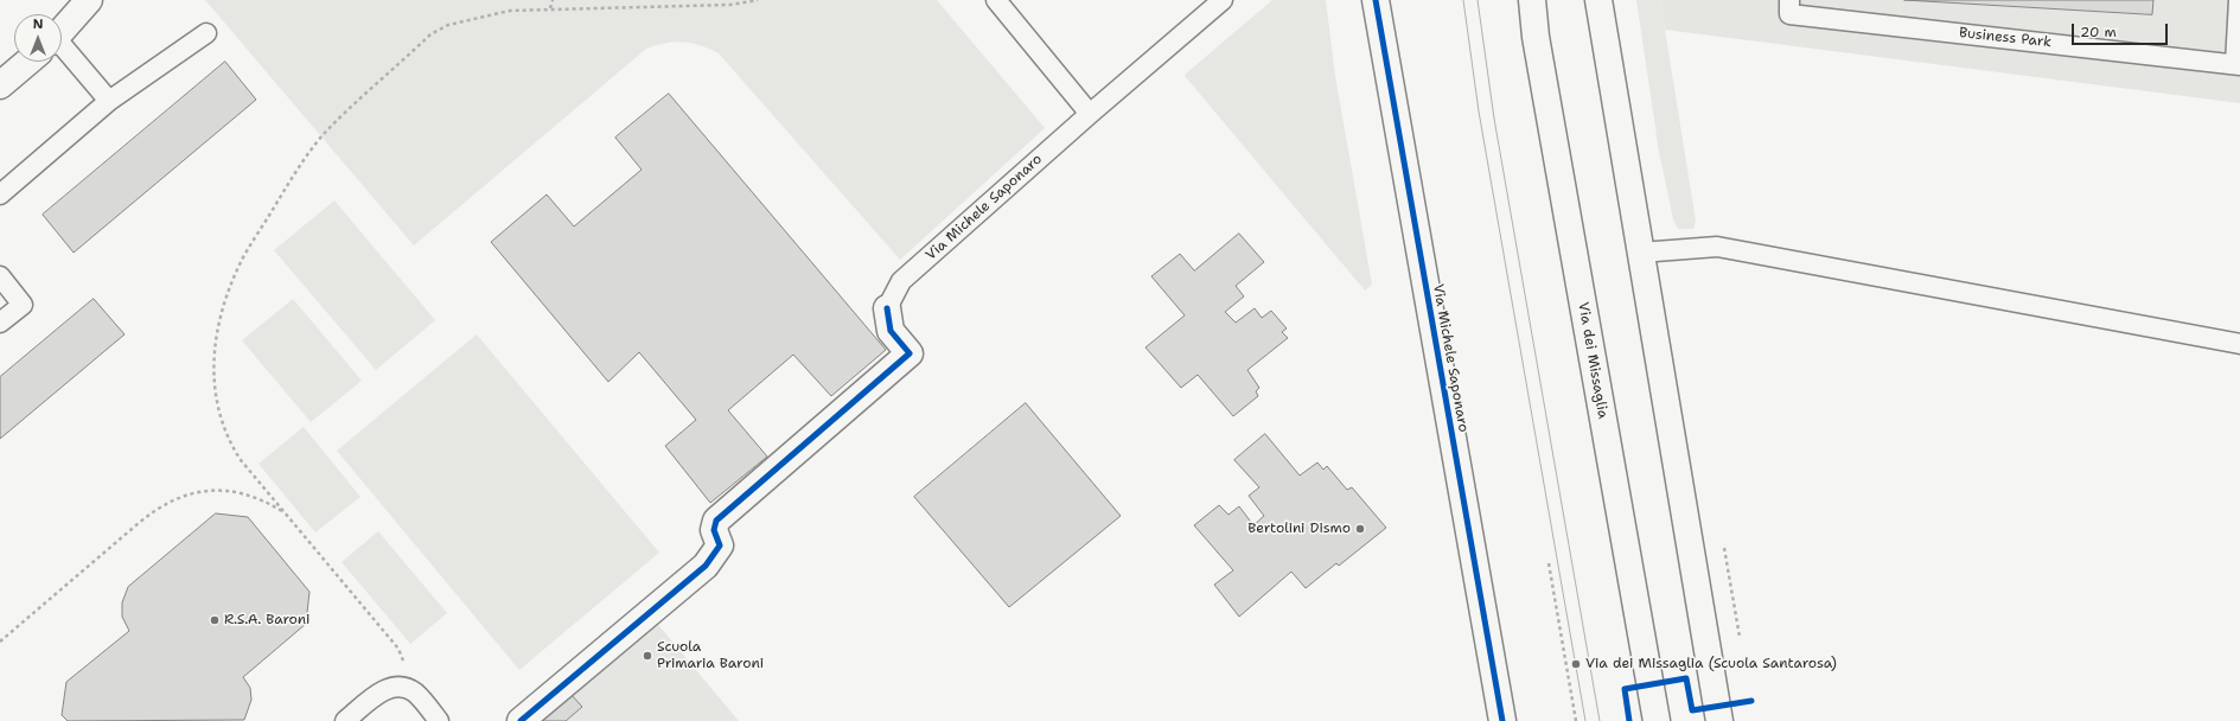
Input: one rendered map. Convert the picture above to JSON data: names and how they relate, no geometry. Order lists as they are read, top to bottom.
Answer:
{
  "streets": {
    "main road": ["Via Michele Saponaro", "Via dei Missaglia"],
    "lane": ["Business Park"]
  },
  "places": [
    "Bertolini Dismo",
    "R.S.A. Baroni",
    "Scuola Primaria Baroni",
    "Via dei Missaglia (Scuola Santarosa)"
  ],
  "scale_bar": "20 m",
  "north": "top"
}
